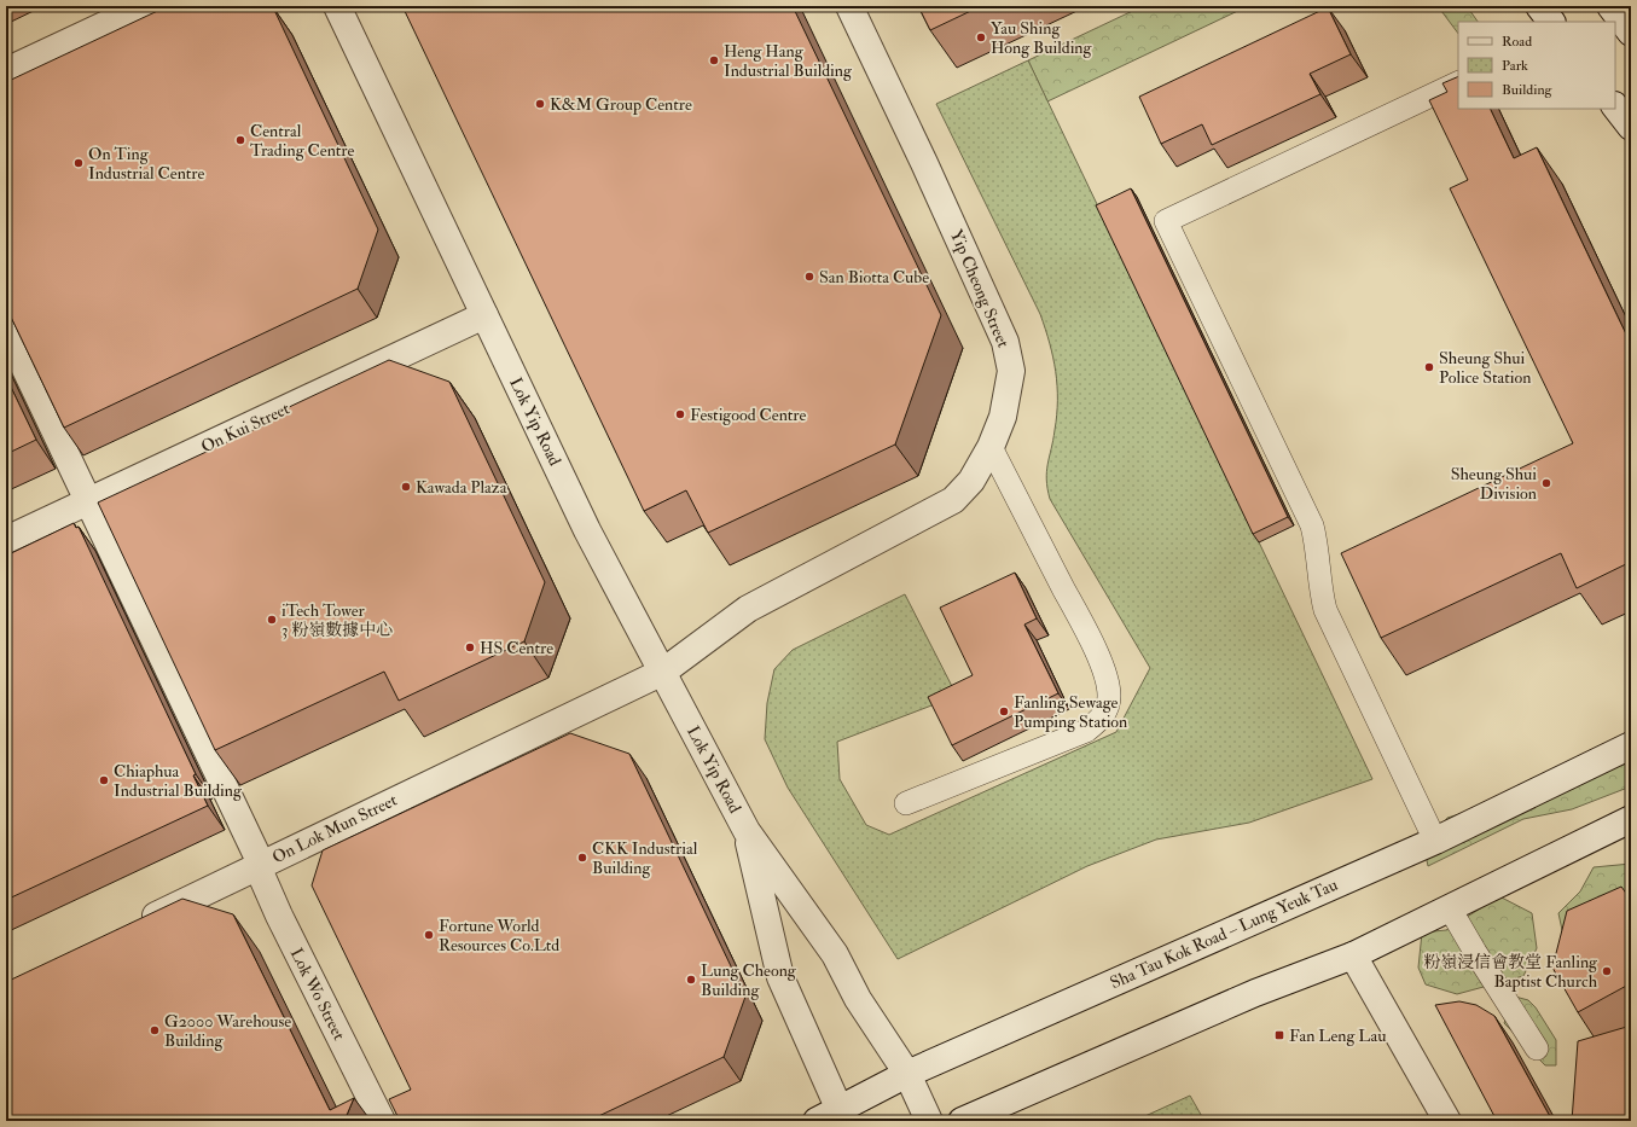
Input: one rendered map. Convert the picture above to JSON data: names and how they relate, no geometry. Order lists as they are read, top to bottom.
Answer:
{
  "streets": {
    "street": [
      "Yip Cheong Street",
      "Lok Yip Road",
      "On Kui Street",
      "On Lok Mun Street",
      "Sha Tau Kok Road – Lung Yeuk Tau",
      "Lok Wo Street"
    ]
  },
  "crossings": [
    ["Yip Cheong Street", "Lok Yip Road"],
    ["Yip Cheong Street", "On Lok Mun Street"],
    ["Lok Yip Road", "On Kui Street"],
    ["Lok Yip Road", "On Lok Mun Street"],
    ["Lok Yip Road", "Sha Tau Kok Road – Lung Yeuk Tau"],
    ["On Kui Street", "Lok Wo Street"],
    ["On Lok Mun Street", "Lok Wo Street"]
  ],
  "places": {
    "other": [
      "Yau Shing Hong Building",
      "Heng Hang Industrial Building",
      "K&M Group Centre",
      "Central Trading Centre",
      "On Ting Industrial Centre",
      "San Biotta Cube",
      "Sheung Shui Police Station",
      "Festigood Centre",
      "Sheung Shui Division",
      "Kawada Plaza",
      "iTech Tower 3 粉嶺數據中心",
      "HS Centre",
      "Fanling Sewage Pumping Station",
      "Chiaphua Industrial Building",
      "CKK Industrial Building",
      "Fortune World Resources Co.Ltd",
      "粉嶺浸信會教堂 Fanling Baptist Church",
      "Lung Cheong Building",
      "G2000 Warehouse Building"
    ],
    "transit": ["Fan Leng Lau"]
  },
  "legend": ["Road", "Park", "Building"]
}
